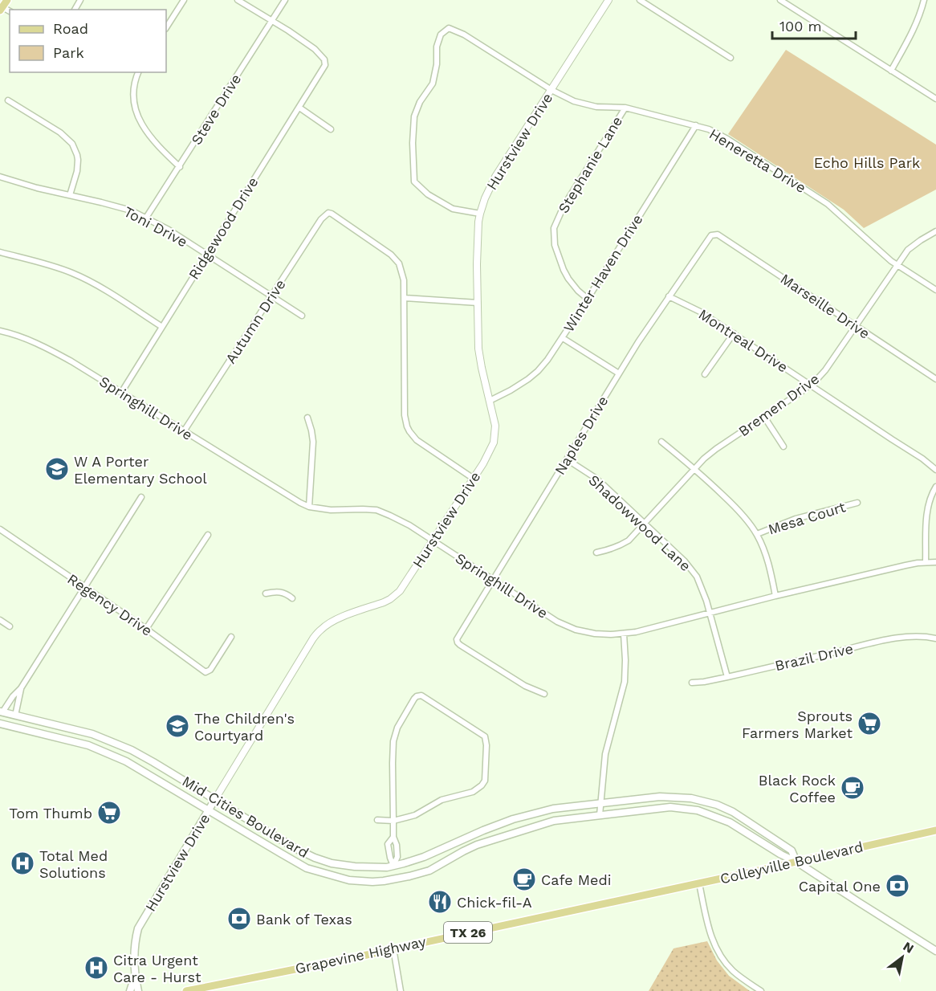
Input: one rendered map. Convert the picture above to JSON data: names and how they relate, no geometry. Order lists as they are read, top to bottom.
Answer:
{
  "streets": {
    "main road": [
      "Hurstview Drive",
      "Mid Cities Boulevard",
      "Colleyville Boulevard",
      "TX 26",
      "Grapevine Highway"
    ],
    "street": [
      "Steve Drive",
      "Heneretta Drive",
      "Stephanie Lane",
      "Toni Drive",
      "Ridgewood Drive",
      "Winter Haven Drive",
      "Marseille Drive",
      "Autumn Drive",
      "Montreal Drive",
      "Bremen Drive",
      "Springhill Drive",
      "Naples Drive",
      "Mesa Court",
      "Shadowwood Lane",
      "Regency Drive",
      "Brazil Drive"
    ]
  },
  "crossings": [
    ["Steve Drive", "Toni Drive"],
    ["Steve Drive", "Ridgewood Drive"],
    ["Hurstview Drive", "Heneretta Drive"],
    ["Hurstview Drive", "Winter Haven Drive"],
    ["Hurstview Drive", "Springhill Drive"],
    ["Hurstview Drive", "Mid Cities Boulevard"],
    ["Heneretta Drive", "Stephanie Lane"],
    ["Heneretta Drive", "Winter Haven Drive"],
    ["Heneretta Drive", "Bremen Drive"],
    ["Stephanie Lane", "Winter Haven Drive"],
    ["Toni Drive", "Ridgewood Drive"],
    ["Toni Drive", "Autumn Drive"],
    ["Ridgewood Drive", "Springhill Drive"],
    ["Marseille Drive", "Bremen Drive"],
    ["Marseille Drive", "Naples Drive"],
    ["Autumn Drive", "Springhill Drive"],
    ["Montreal Drive", "Bremen Drive"],
    ["Montreal Drive", "Naples Drive"],
    ["Bremen Drive", "Shadowwood Lane"],
    ["Springhill Drive", "Naples Drive"],
    ["Springhill Drive", "Shadowwood Lane"],
    ["Naples Drive", "Shadowwood Lane"],
    ["Shadowwood Lane", "Brazil Drive"],
    ["Mid Cities Boulevard", "Colleyville Boulevard"],
    ["Colleyville Boulevard", "Grapevine Highway"]
  ],
  "parks": ["Echo Hills Park"],
  "places": {
    "school or university": ["W A Porter Elementary School", "The Children's Courtyard"],
    "supermarket": ["Sprouts Farmers Market", "Tom Thumb"],
    "cafe": ["Black Rock Coffee", "Cafe Medi"],
    "hospital": ["Total Med Solutions", "Citra Urgent Care - Hurst"],
    "bank": ["Capital One", "Bank of Texas"],
    "restaurant": ["Chick-fil-A"]
  },
  "legend": ["Road", "Park"],
  "scale_bar": "100 m",
  "north": "top right"
}
